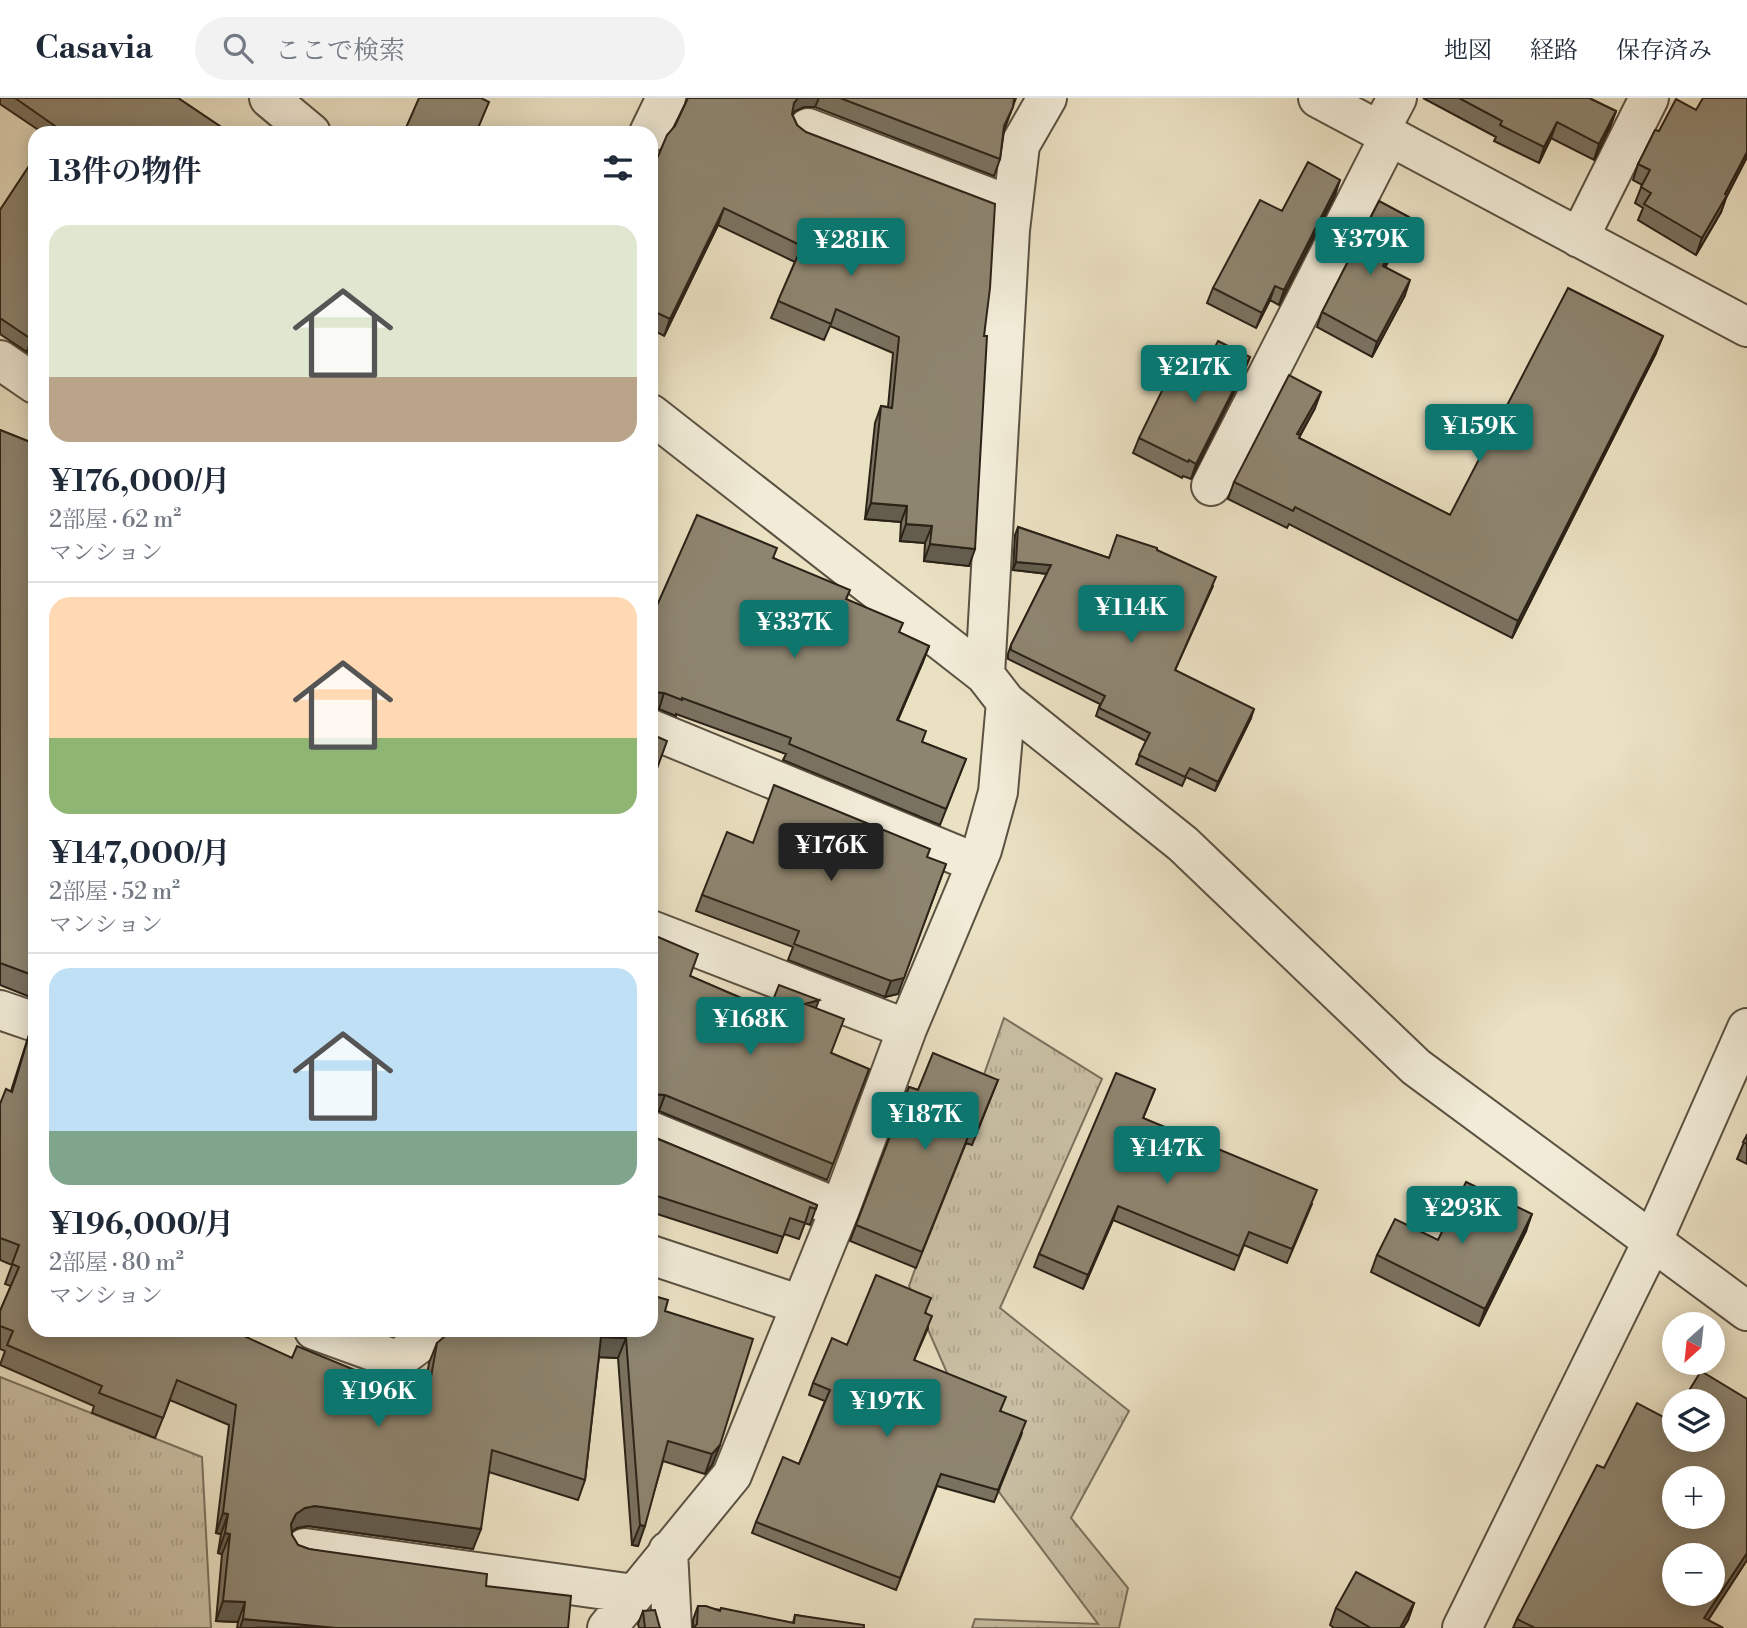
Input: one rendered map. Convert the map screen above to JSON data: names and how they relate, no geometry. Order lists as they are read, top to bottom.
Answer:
{
  "north": "bottom left",
  "page": {
    "header": "Casavia",
    "search": "ここで検索",
    "nav": ["地図", "経路", "保存済み"],
    "heading": "13件の物件",
    "list": [
      {
        "name": "¥176,000/月",
        "note": "2部屋 · 62 m² · マンション"
      },
      {
        "name": "¥147,000/月",
        "note": "2部屋 · 52 m² · マンション"
      },
      {
        "name": "¥196,000/月",
        "note": "2部屋 · 80 m² · マンション"
      }
    ],
    "price": [
      "¥379K",
      "¥281K",
      "¥217K",
      "¥159K",
      "¥114K",
      "¥337K",
      "¥176K",
      "¥168K",
      "¥187K",
      "¥147K",
      "¥293K",
      "¥196K",
      "¥197K"
    ],
    "map_buttons": ["+", "−"]
  }
}
